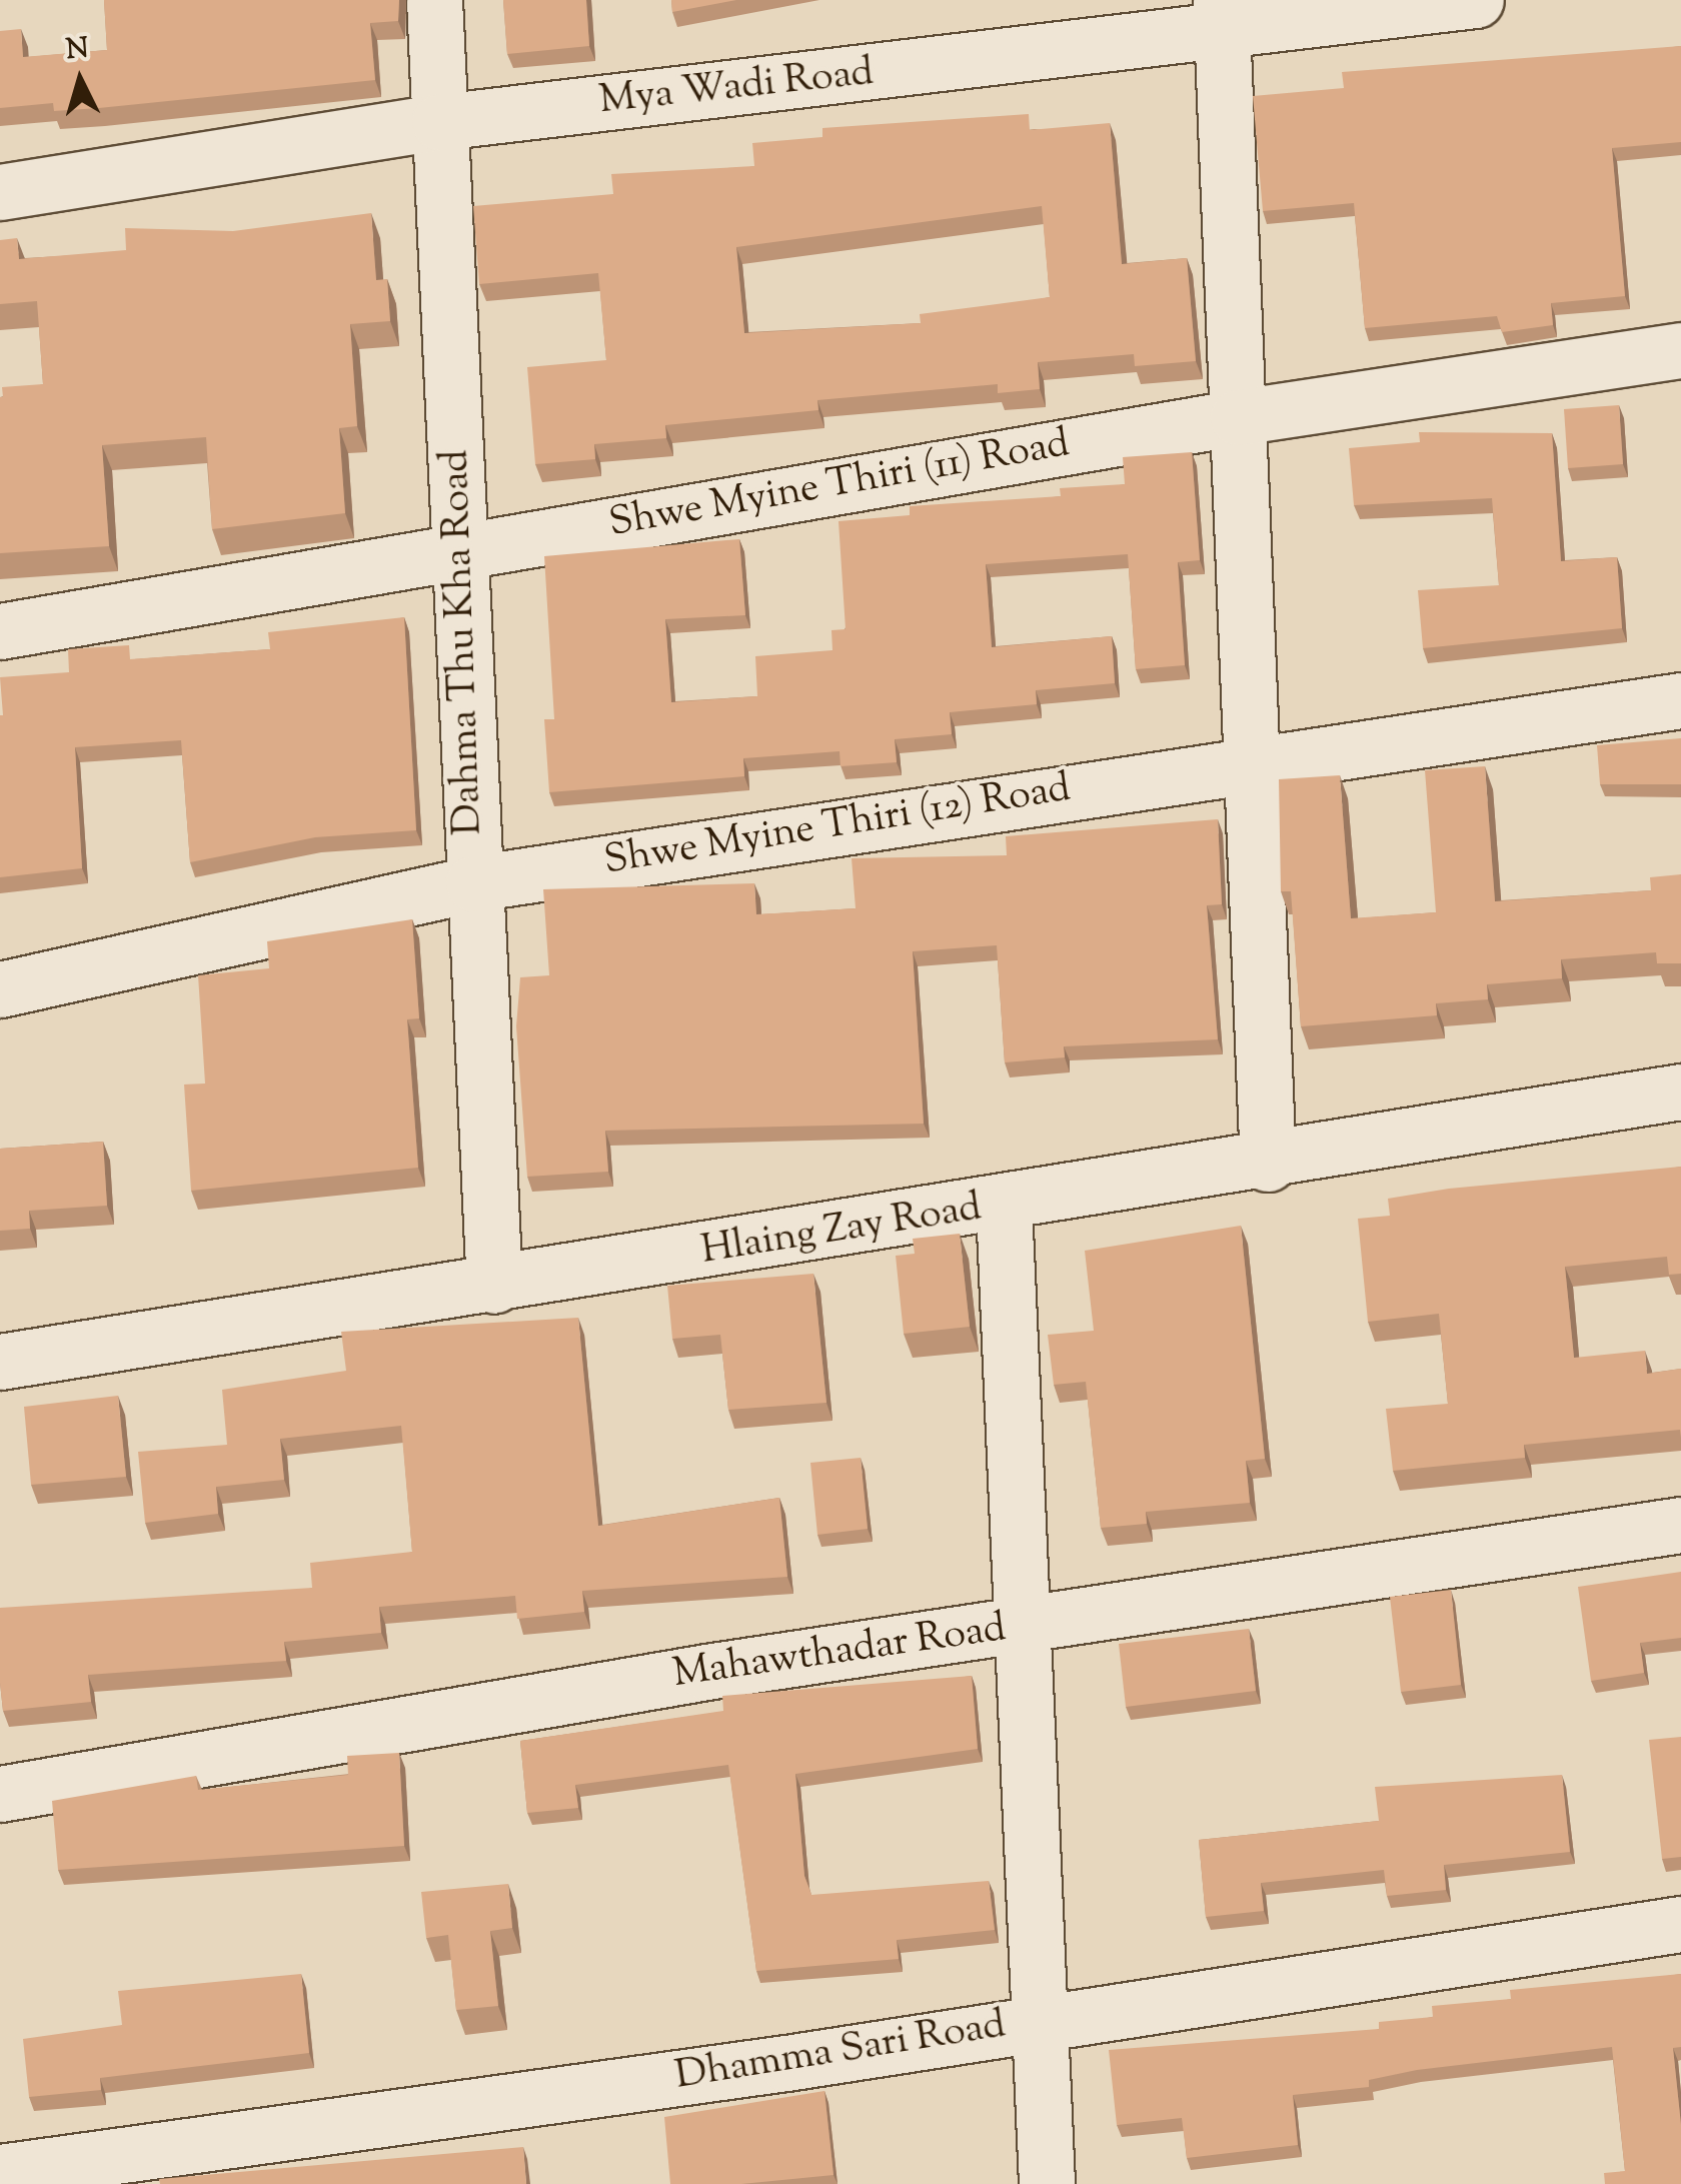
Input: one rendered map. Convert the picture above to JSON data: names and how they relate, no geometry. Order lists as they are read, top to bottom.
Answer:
{
  "streets": {
    "street": [
      "Mya Wadi Road",
      "Shwe Myine Thiri (11) Road",
      "Dahma Thu Kha Road",
      "Shwe Myine Thiri (12) Road",
      "Hlaing Zay Road",
      "Mahawthadar Road",
      "Dhamma Sari Road"
    ]
  },
  "crossings": [
    ["Mya Wadi Road", "Dahma Thu Kha Road"],
    ["Shwe Myine Thiri (11) Road", "Dahma Thu Kha Road"],
    ["Dahma Thu Kha Road", "Shwe Myine Thiri (12) Road"],
    ["Dahma Thu Kha Road", "Hlaing Zay Road"]
  ],
  "north": "top"
}
